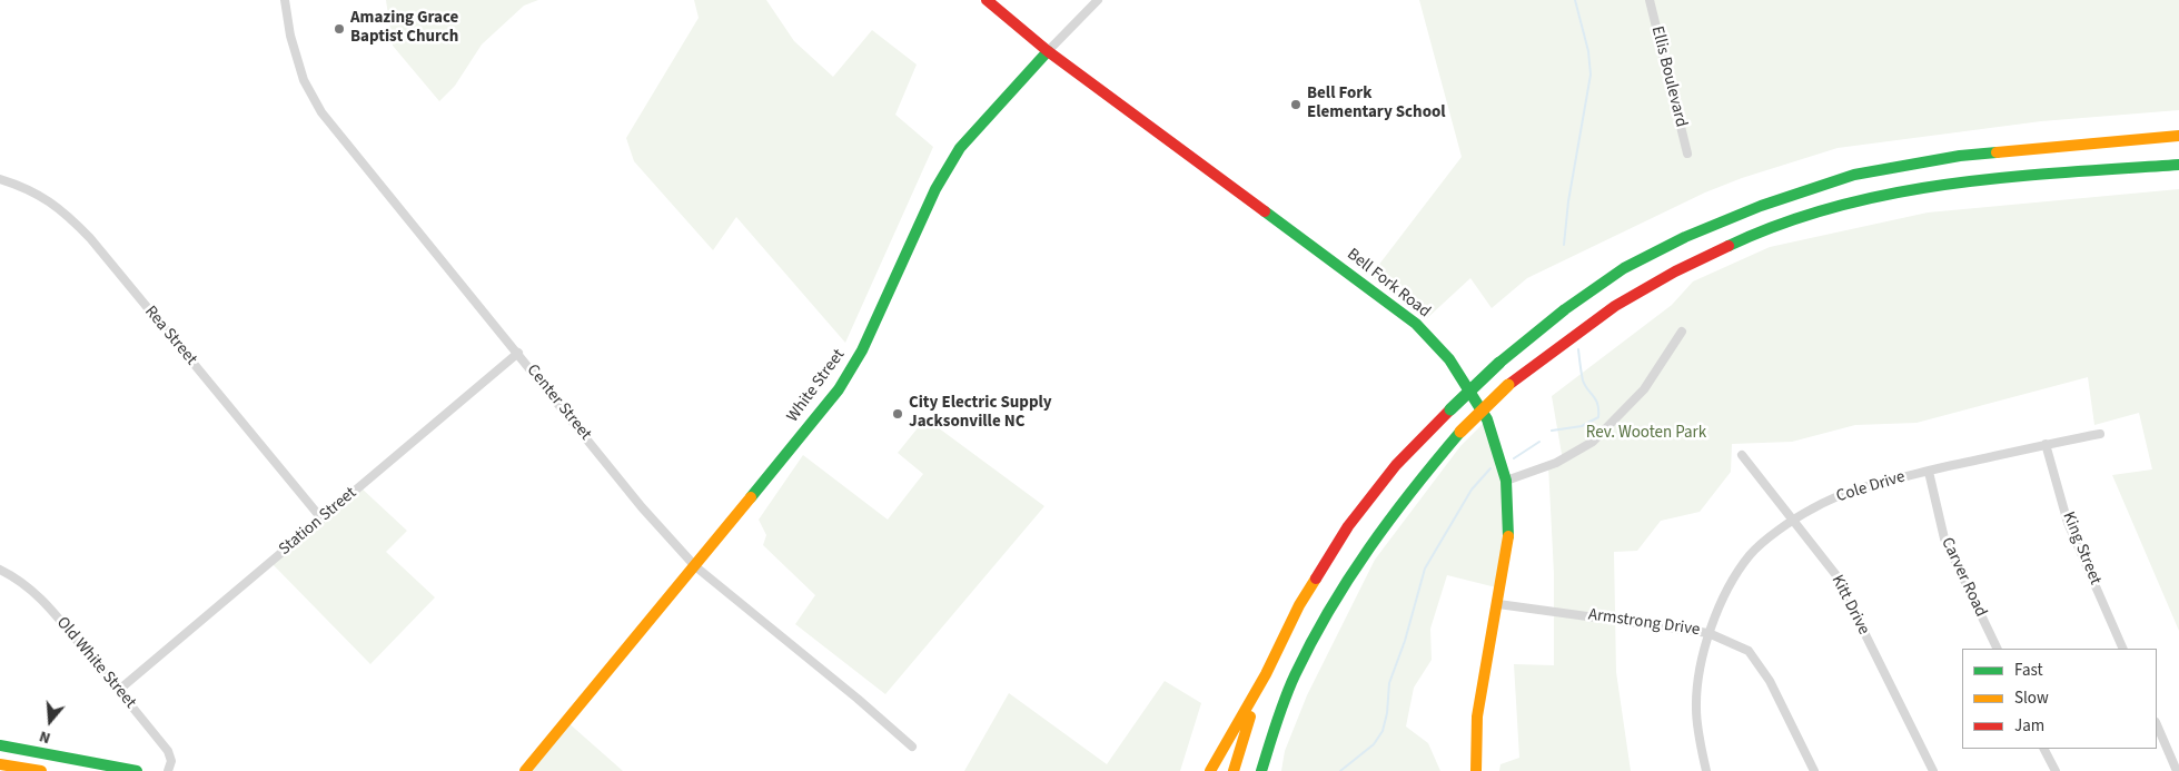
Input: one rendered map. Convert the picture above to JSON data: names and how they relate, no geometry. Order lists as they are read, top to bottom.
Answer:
{
  "streets": {
    "main road": ["Bell Fork Road", "White Street"],
    "street": [
      "Ellis Boulevard",
      "Rea Street",
      "Center Street",
      "Cole Drive",
      "Station Street",
      "King Street",
      "Carver Road",
      "Kitt Drive",
      "Armstrong Drive",
      "Old White Street"
    ]
  },
  "crossings": [
    ["Bell Fork Road", "White Street"],
    ["Bell Fork Road", "Armstrong Drive"],
    ["Rea Street", "Station Street"],
    ["White Street", "Center Street"],
    ["Center Street", "Station Street"],
    ["Cole Drive", "King Street"],
    ["Cole Drive", "Carver Road"],
    ["Cole Drive", "Kitt Drive"],
    ["Cole Drive", "Armstrong Drive"],
    ["Station Street", "Old White Street"]
  ],
  "parks": ["Rev. Wooten Park"],
  "places": ["Amazing Grace Baptist Church", "Bell Fork Elementary School", "City Electric Supply Jacksonville NC"],
  "legend": ["Fast", "Slow", "Jam"],
  "north": "bottom"
}
